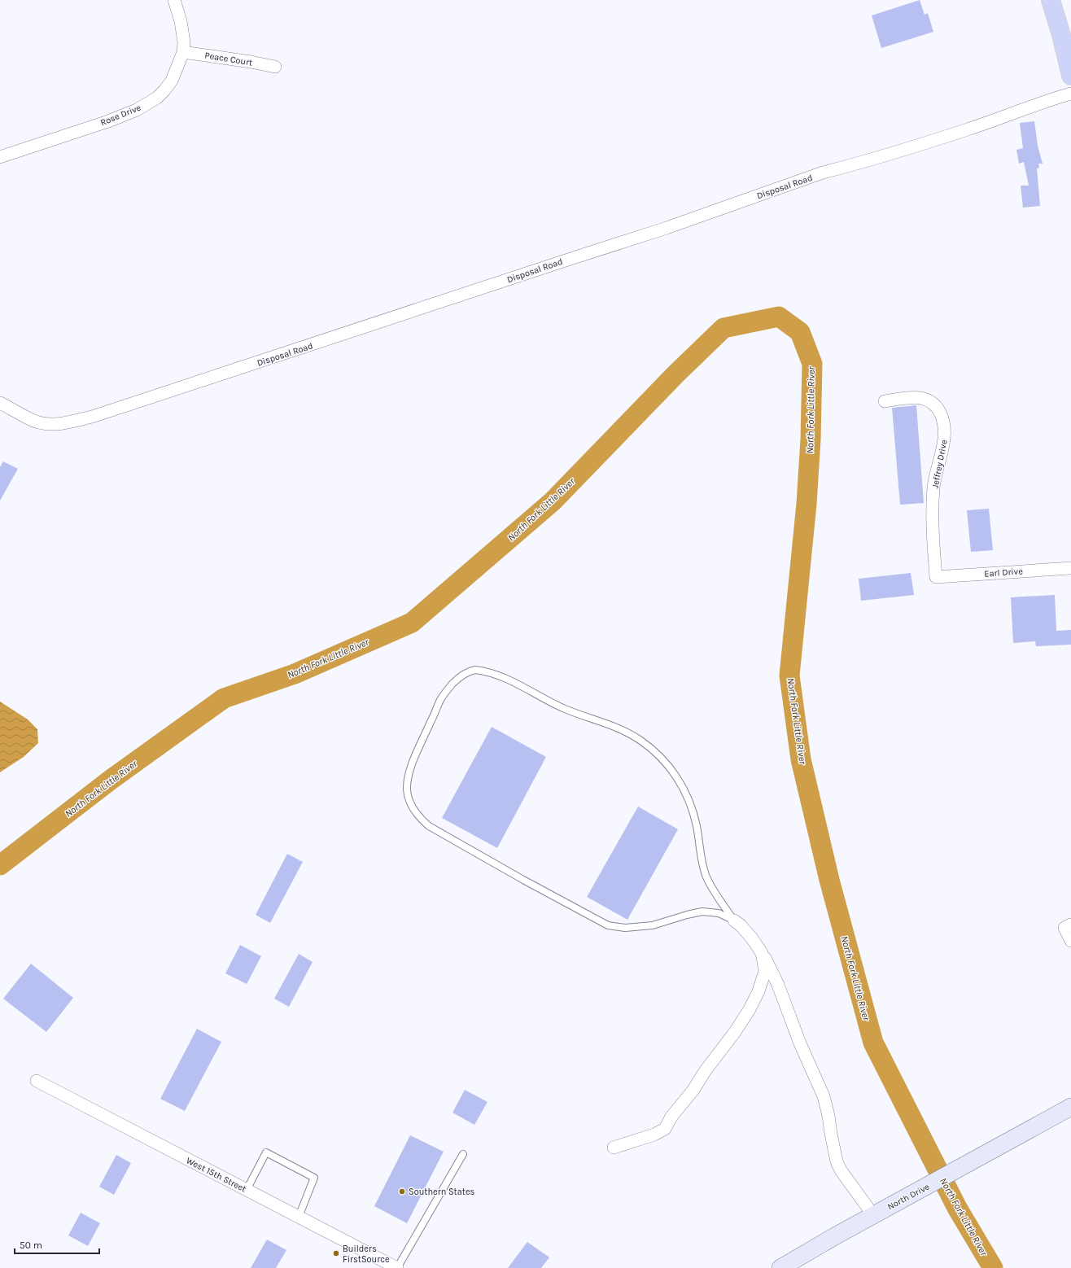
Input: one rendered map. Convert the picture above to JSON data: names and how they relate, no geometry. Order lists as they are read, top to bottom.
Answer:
{
  "streets": {
    "main road": ["North Drive"],
    "street": [
      "Peace Court",
      "Rose Drive",
      "Disposal Road",
      "Jeffrey Drive",
      "Earl Drive",
      "West 15th Street"
    ]
  },
  "crossings": [
    ["Peace Court", "Rose Drive"],
    ["Jeffrey Drive", "Earl Drive"]
  ],
  "water": ["North Fork Little River"],
  "places": ["Southern States", "Builders FirstSource"],
  "scale_bar": "50 m"
}
